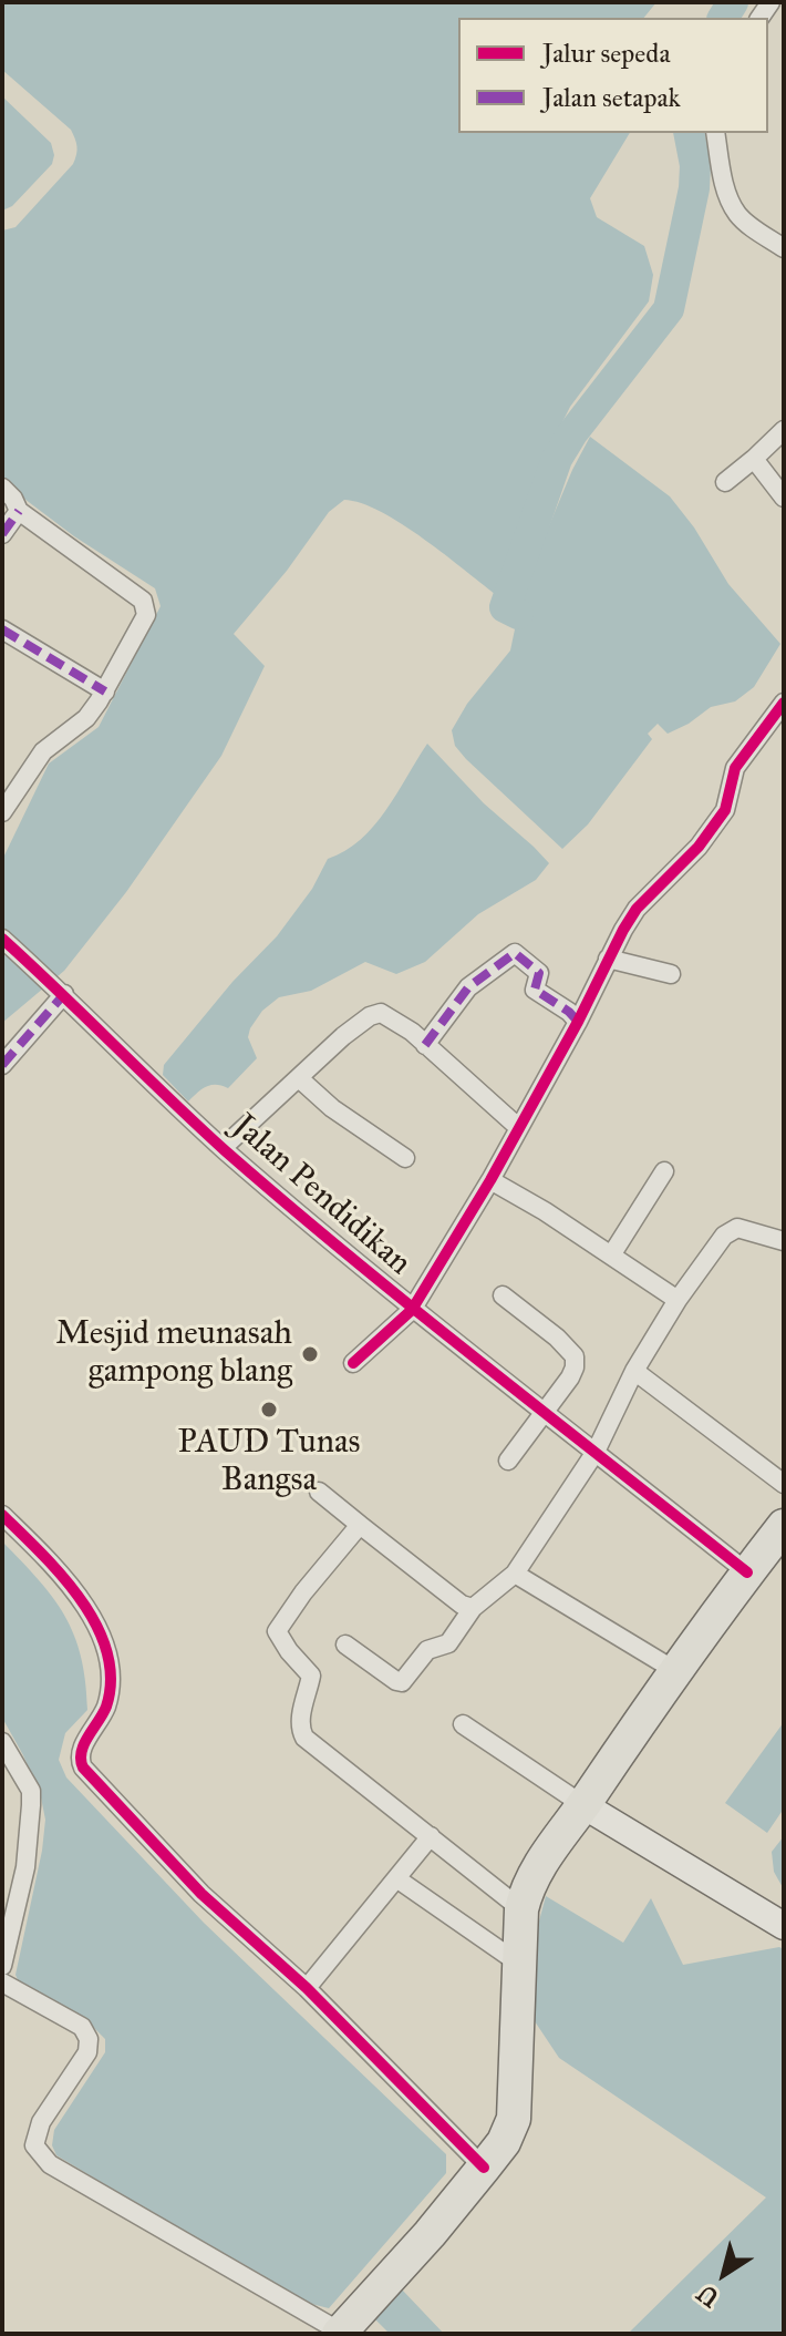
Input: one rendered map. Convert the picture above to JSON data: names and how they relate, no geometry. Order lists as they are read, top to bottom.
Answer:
{
  "streets": {
    "street": ["Jalan Pendidikan"]
  },
  "places": ["Mesjid meunasah gampong blang", "PAUD Tunas Bangsa"],
  "legend": ["Jalur sepeda", "Jalan setapak"],
  "north": "bottom left"
}
